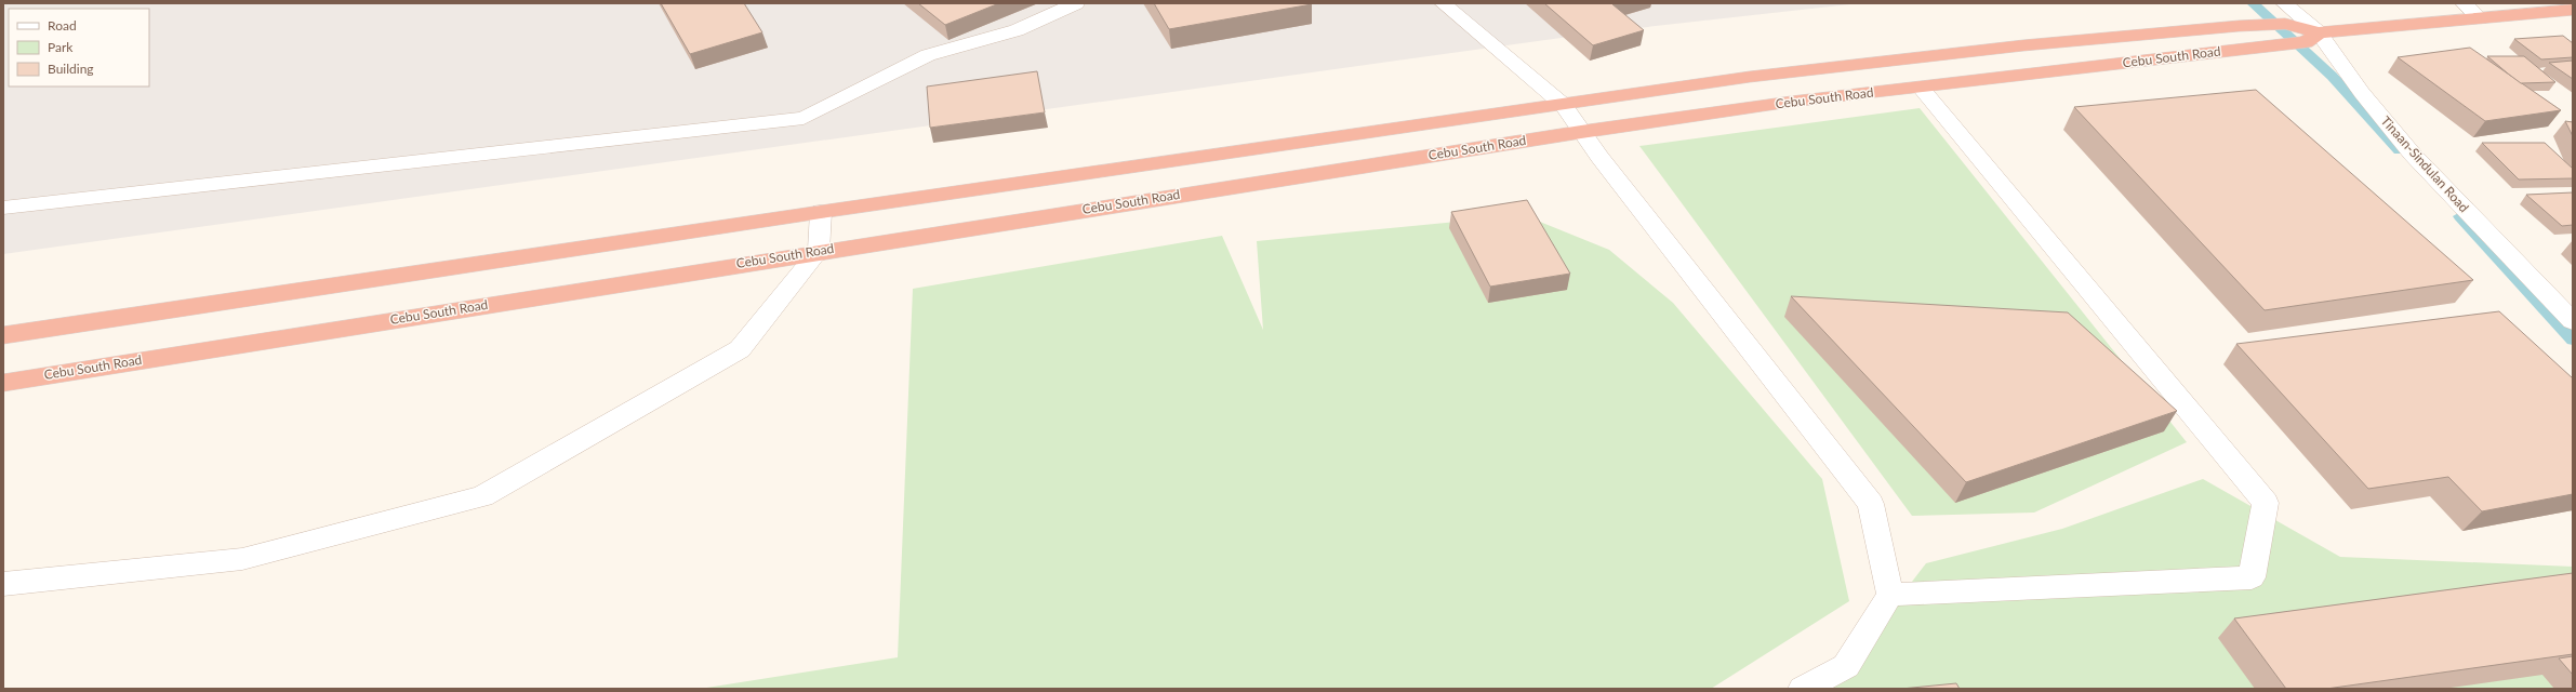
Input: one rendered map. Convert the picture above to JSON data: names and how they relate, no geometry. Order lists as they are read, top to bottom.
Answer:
{
  "streets": {
    "highway": ["Cebu South Road"],
    "street": ["Tinaan-Sindulan Road"]
  },
  "crossings": [
    ["Cebu South Road", "Tinaan-Sindulan Road"]
  ],
  "legend": ["Road", "Park", "Building"]
}
